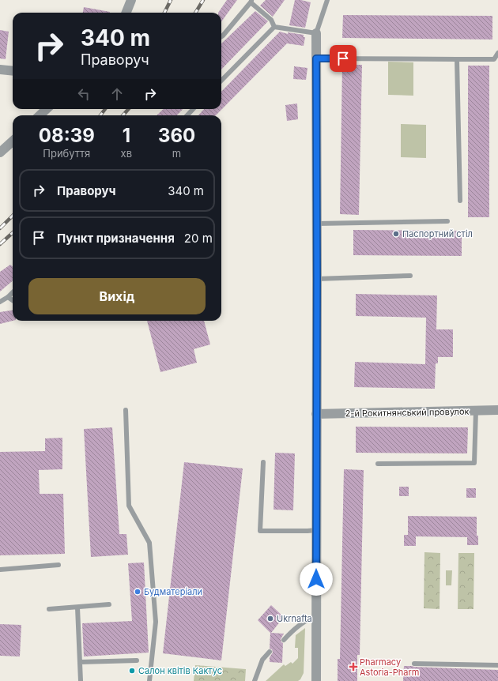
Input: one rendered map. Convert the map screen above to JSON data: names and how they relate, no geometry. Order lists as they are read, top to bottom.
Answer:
{
  "streets": {
    "street": ["2-й Рокитнянський провулок"]
  },
  "places": {
    "other": [
      "Паспортний стіл",
      "Будматеріали",
      "Ukrnafta",
      "Салон квітів Кактус"
    ],
    "health": ["Pharmacy Astoria-Pharm"]
  },
  "page": {
    "turn": ["340 m", "Праворуч"],
    "eta": [
      "08:39",
      "Прибуття",
      "1",
      "хв",
      "360",
      "m"
    ],
    "list": [
      {
        "name": "Праворуч",
        "value": "340 m"
      },
      {
        "name": "Пункт призначення",
        "value": "20 m"
      }
    ],
    "buttons": "Вихід"
  }
}
